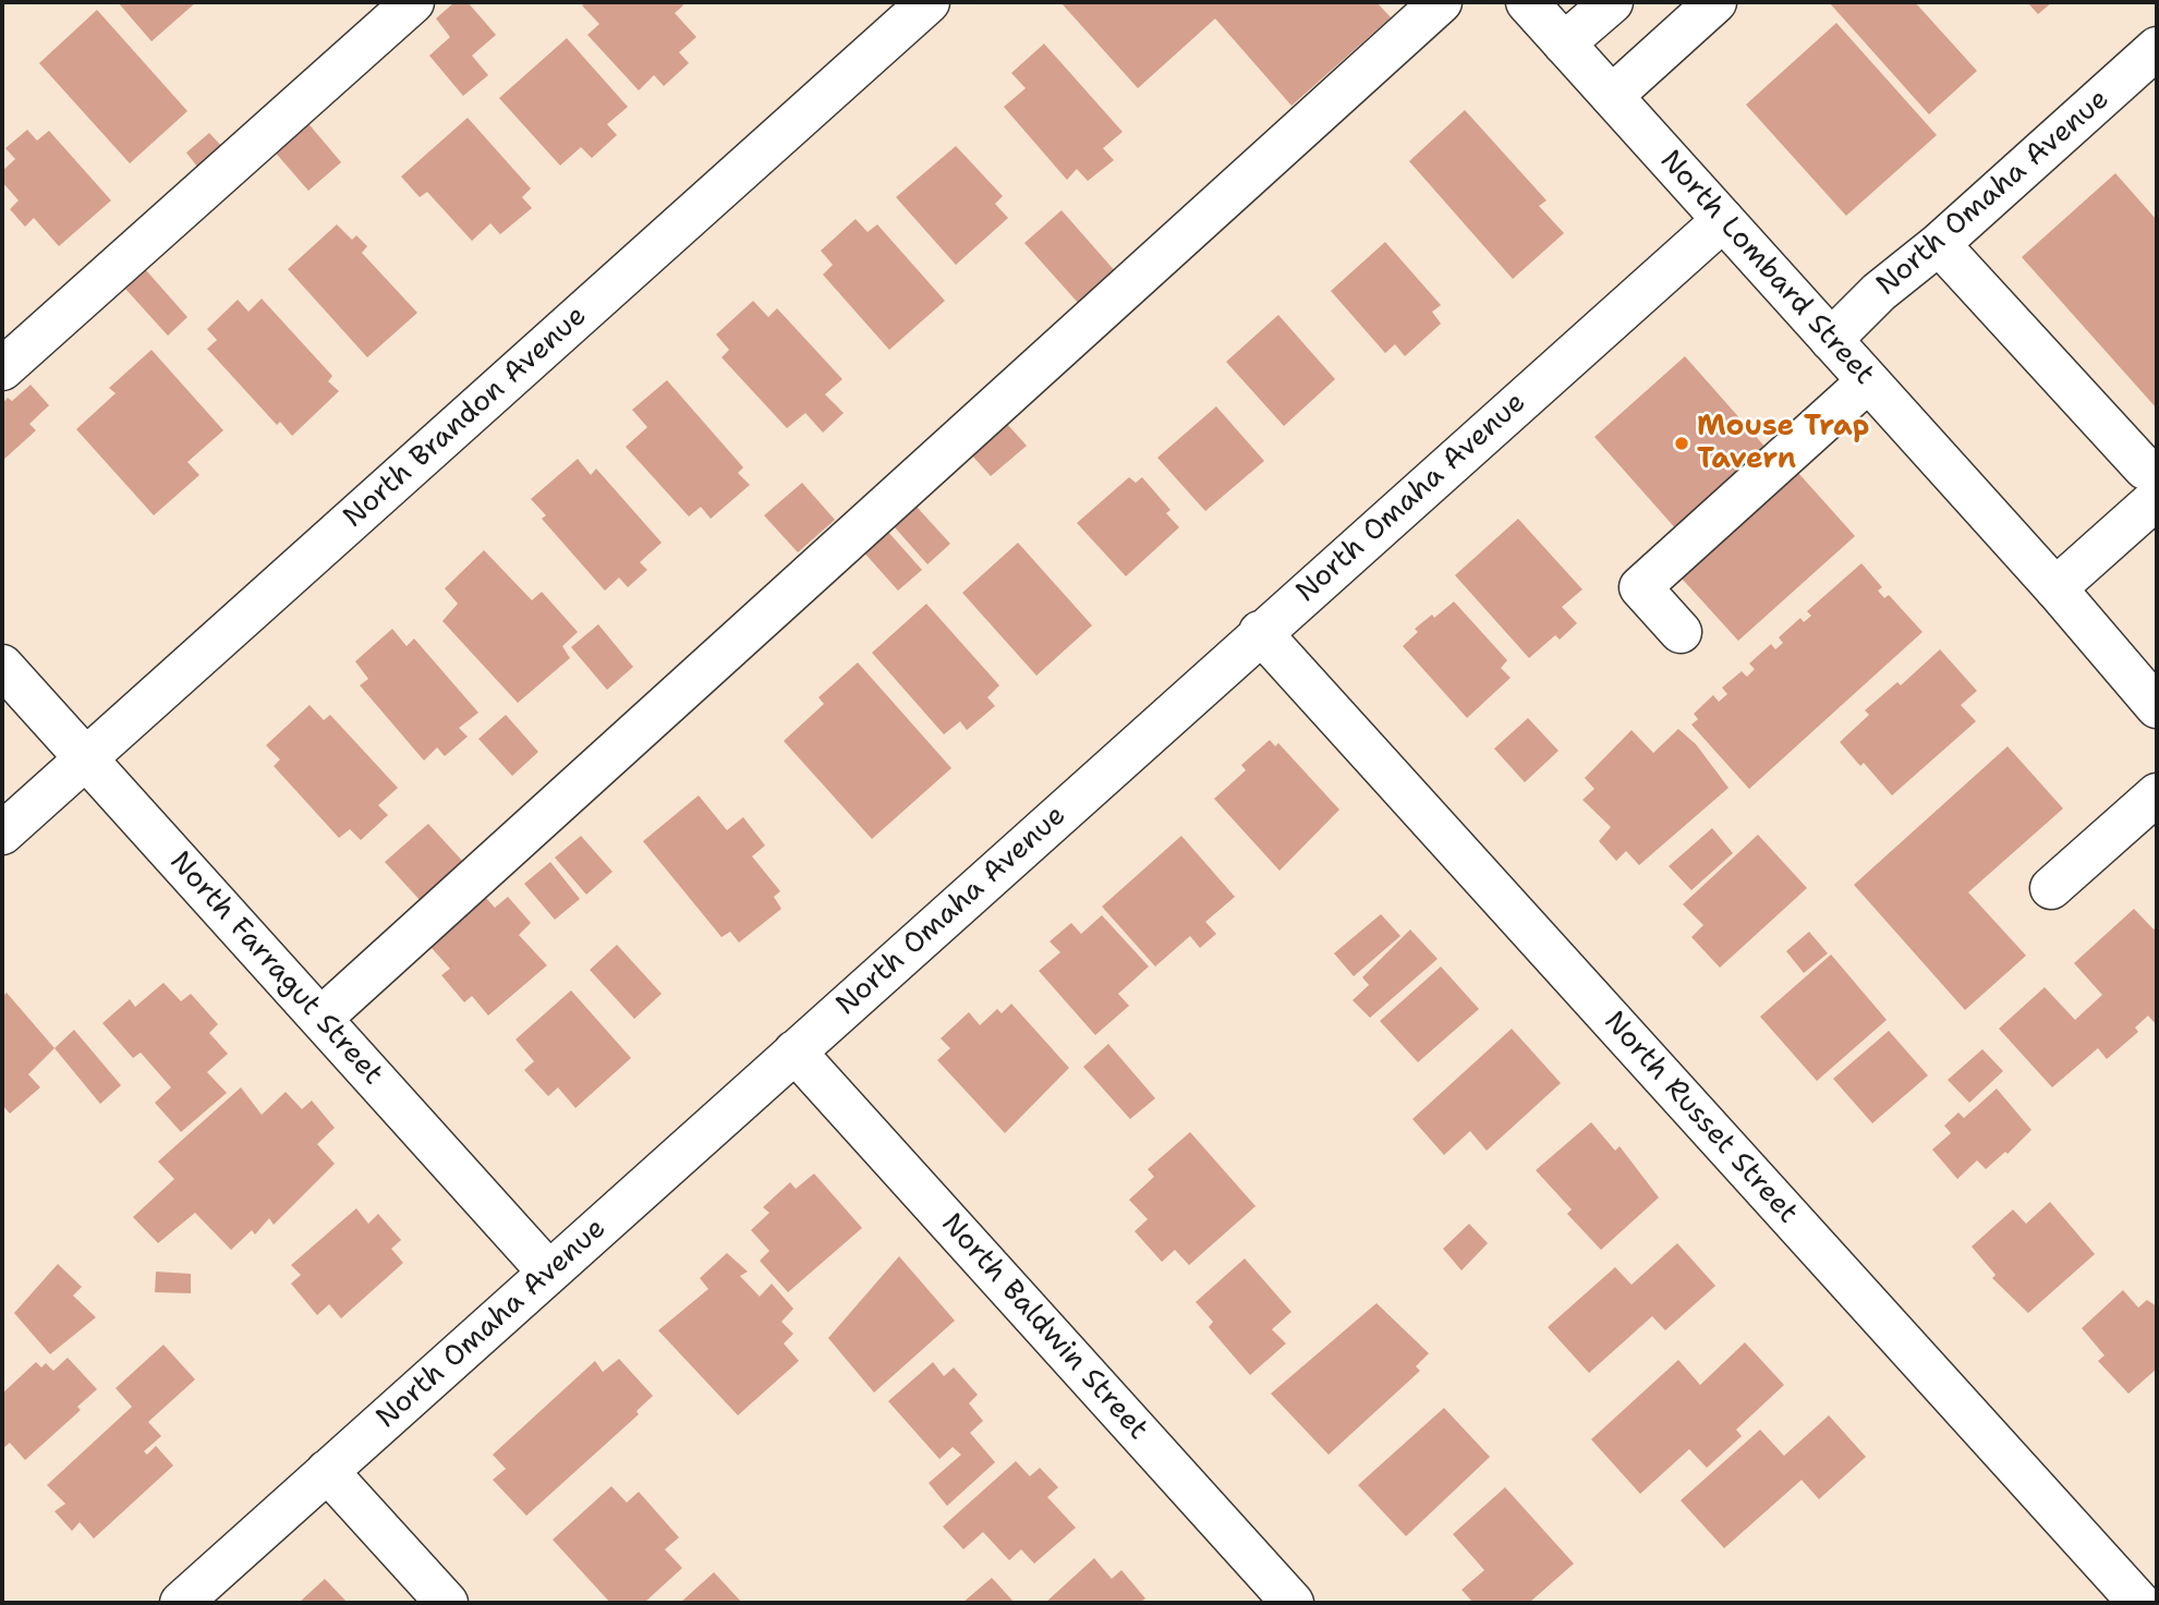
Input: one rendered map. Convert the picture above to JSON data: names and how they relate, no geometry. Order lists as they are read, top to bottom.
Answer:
{
  "streets": {
    "street": [
      "North Omaha Avenue",
      "North Lombard Street",
      "North Brandon Avenue",
      "North Farragut Street",
      "North Russet Street",
      "North Baldwin Street"
    ]
  },
  "crossings": [
    ["North Omaha Avenue", "North Lombard Street"],
    ["North Omaha Avenue", "North Farragut Street"],
    ["North Omaha Avenue", "North Russet Street"],
    ["North Omaha Avenue", "North Baldwin Street"],
    ["North Brandon Avenue", "North Farragut Street"]
  ],
  "places": ["Mouse Trap Tavern"]
}
